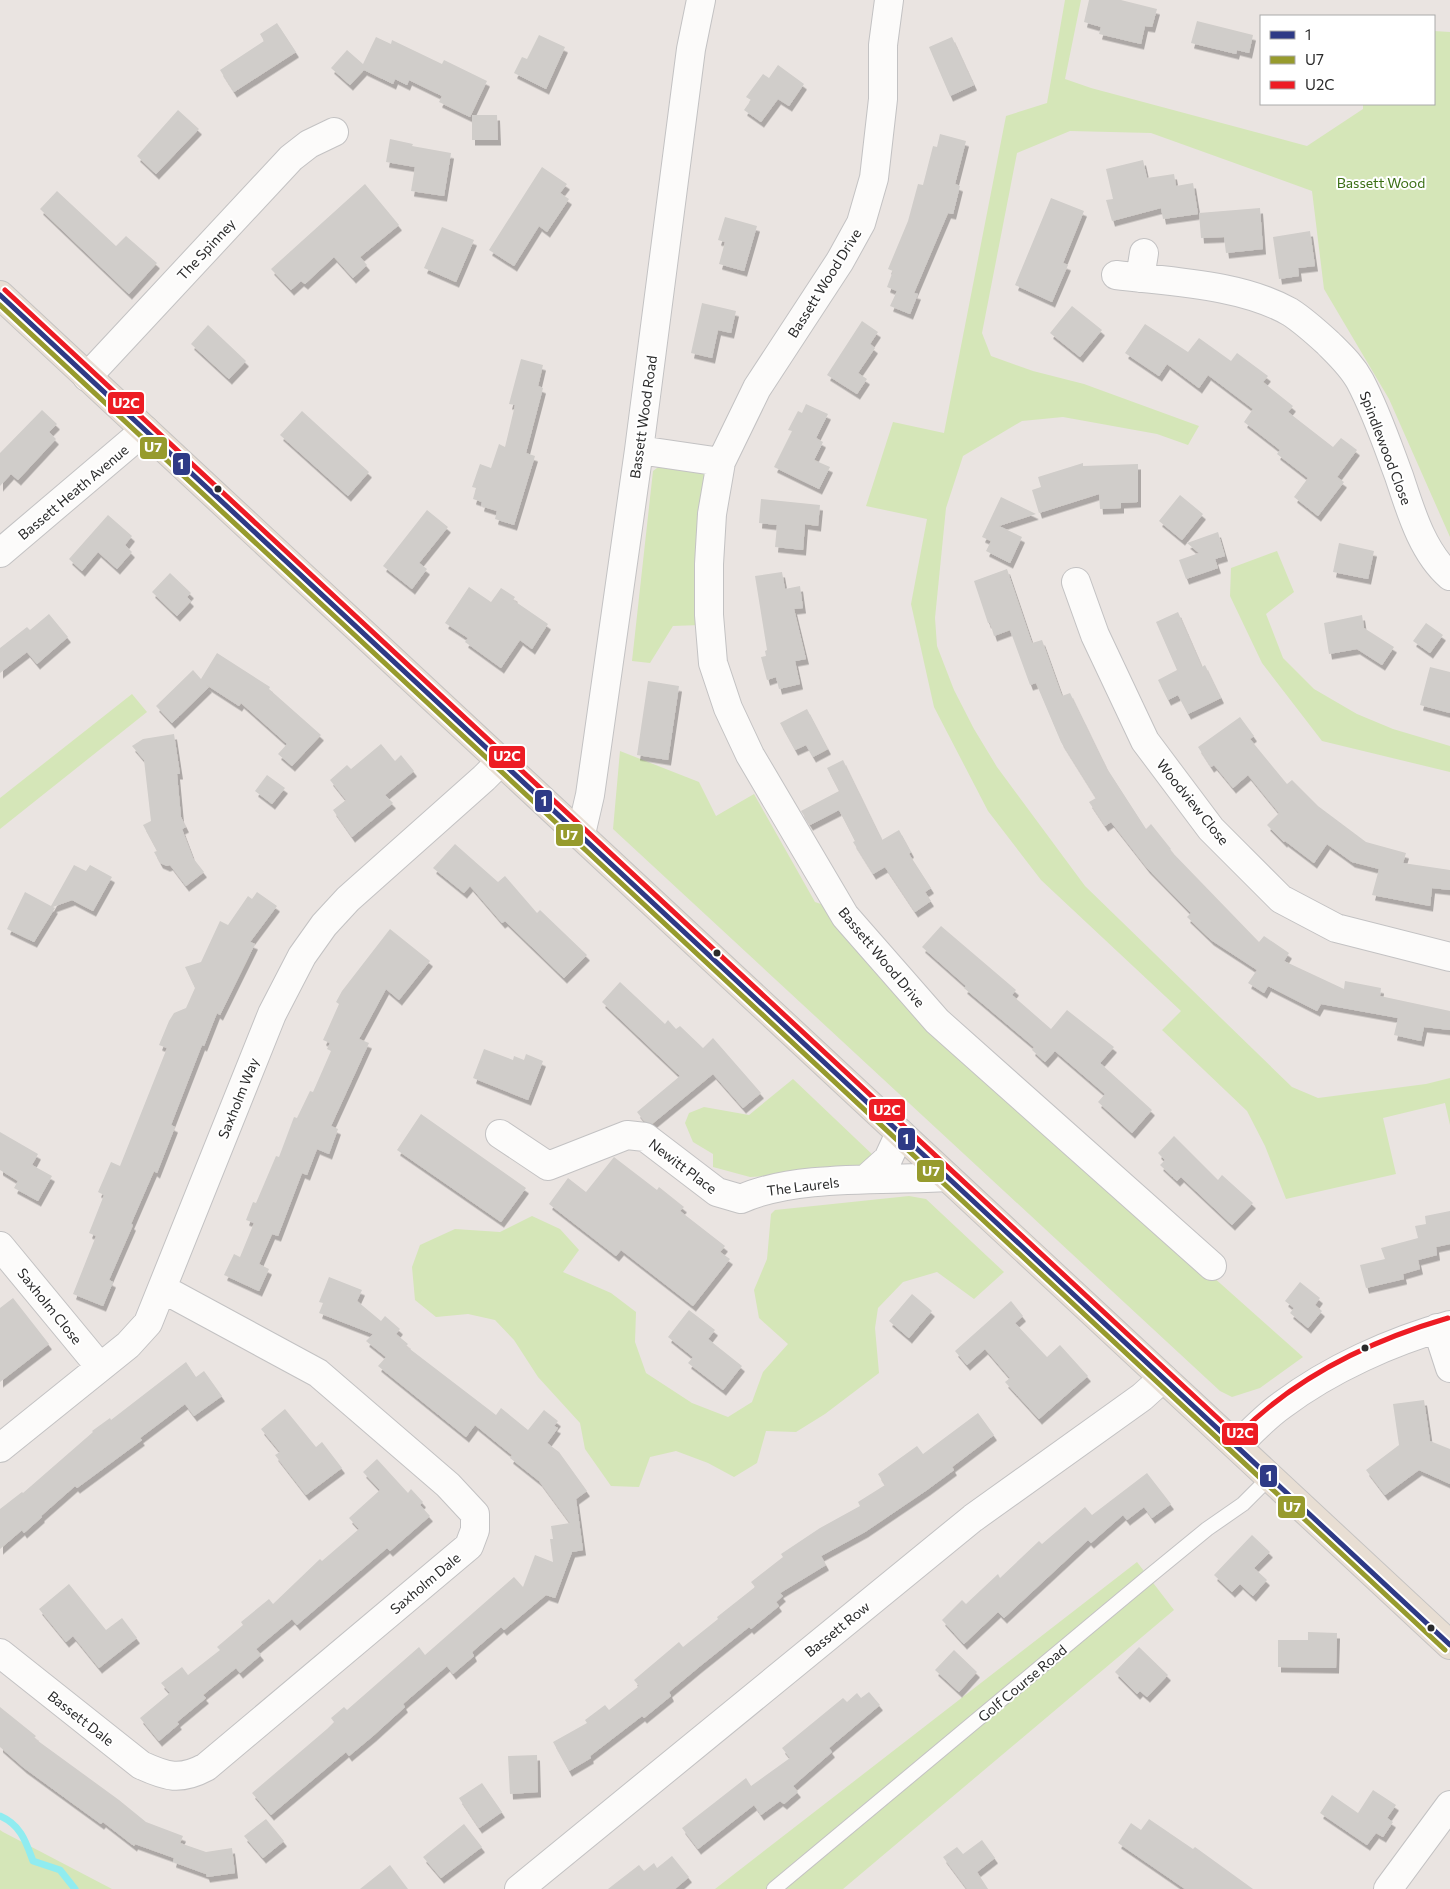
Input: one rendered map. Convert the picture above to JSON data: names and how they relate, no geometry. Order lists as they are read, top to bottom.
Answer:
{
  "streets": {
    "street": [
      "The Spinney",
      "Bassett Wood Drive",
      "Bassett Wood Road",
      "Spindlewood Close",
      "Bassett Heath Avenue",
      "Woodview Close",
      "Saxholm Way",
      "Newitt Place",
      "The Laurels",
      "Saxholm Close",
      "Saxholm Dale",
      "Bassett Row",
      "Bassett Dale"
    ],
    "lane": ["Golf Course Road"]
  },
  "crossings": [
    ["Saxholm Way", "Saxholm Close"],
    ["Saxholm Way", "Saxholm Dale"],
    ["Newitt Place", "The Laurels"],
    ["Saxholm Dale", "Bassett Dale"]
  ],
  "parks": ["Bassett Wood"],
  "lines": ["transit line U2C", "transit line 1", "transit line U7"],
  "legend": ["1", "U7", "U2C"]
}
